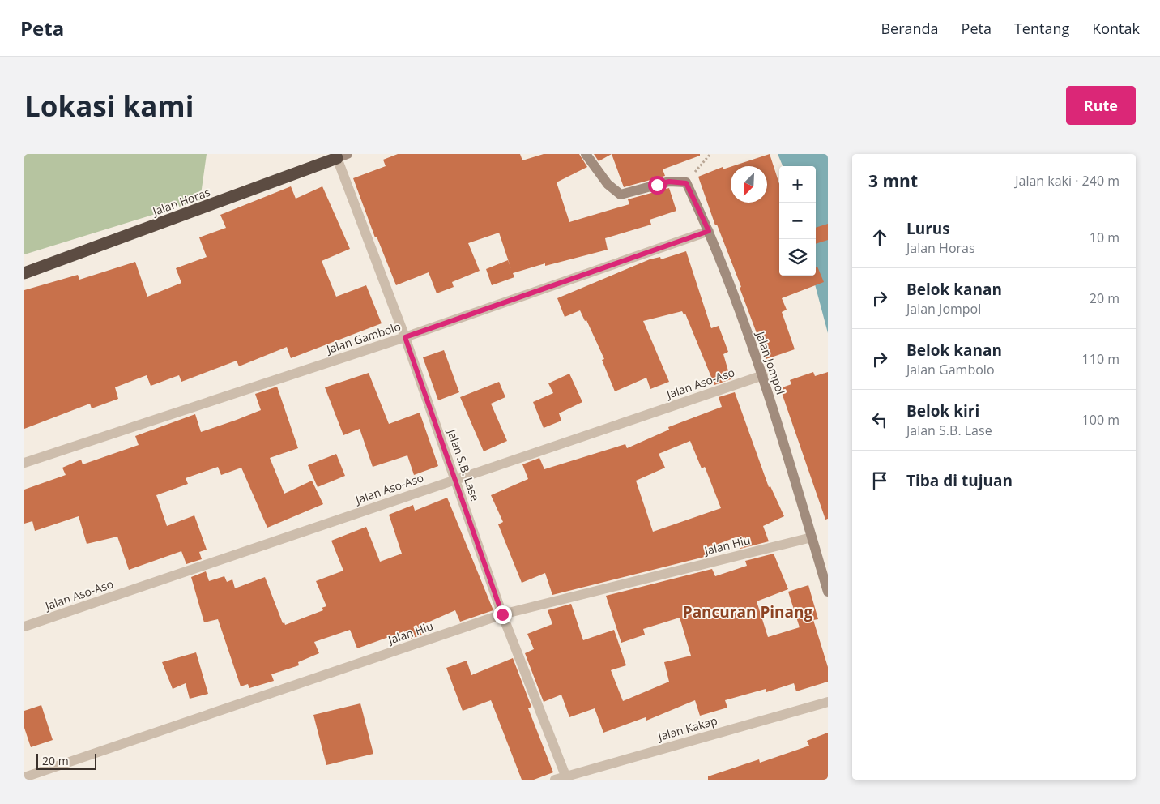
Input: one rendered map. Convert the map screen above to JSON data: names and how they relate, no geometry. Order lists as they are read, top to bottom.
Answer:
{
  "streets": {
    "highway": ["Jalan Horas"],
    "street": [
      "Jalan Gambolo",
      "Jalan Jompol",
      "Jalan Aso-Aso",
      "Jalan S.B. Lase",
      "Jalan Hiu",
      "Jalan Kakap"
    ]
  },
  "crossings": [
    ["Jalan Horas", "Jalan S.B. Lase"],
    ["Jalan Gambolo", "Jalan Jompol"],
    ["Jalan Gambolo", "Jalan S.B. Lase"],
    ["Jalan Jompol", "Jalan Aso-Aso"],
    ["Jalan Jompol", "Jalan Hiu"],
    ["Jalan Aso-Aso", "Jalan S.B. Lase"],
    ["Jalan S.B. Lase", "Jalan Hiu"],
    ["Jalan S.B. Lase", "Jalan Kakap"]
  ],
  "districts": ["Pancuran Pinang"],
  "scale_bar": "20 m",
  "north": "bottom left",
  "page": {
    "header": "Peta",
    "nav": [
      "Beranda",
      "Peta",
      "Tentang",
      "Kontak"
    ],
    "buttons": "Rute",
    "title": "Lokasi kami",
    "heading": ["3 mnt", "Jalan kaki · 240 m"],
    "map_buttons": ["+", "−"],
    "list": [
      ["Lurus", "Jalan Horas", "10 m"],
      ["Belok kanan", "Jalan Jompol", "20 m"],
      ["Belok kanan", "Jalan Gambolo", "110 m"],
      ["Belok kiri", "Jalan S.B. Lase", "100 m"],
      "Tiba di tujuan"
    ],
    "scale": "20 m"
  }
}
